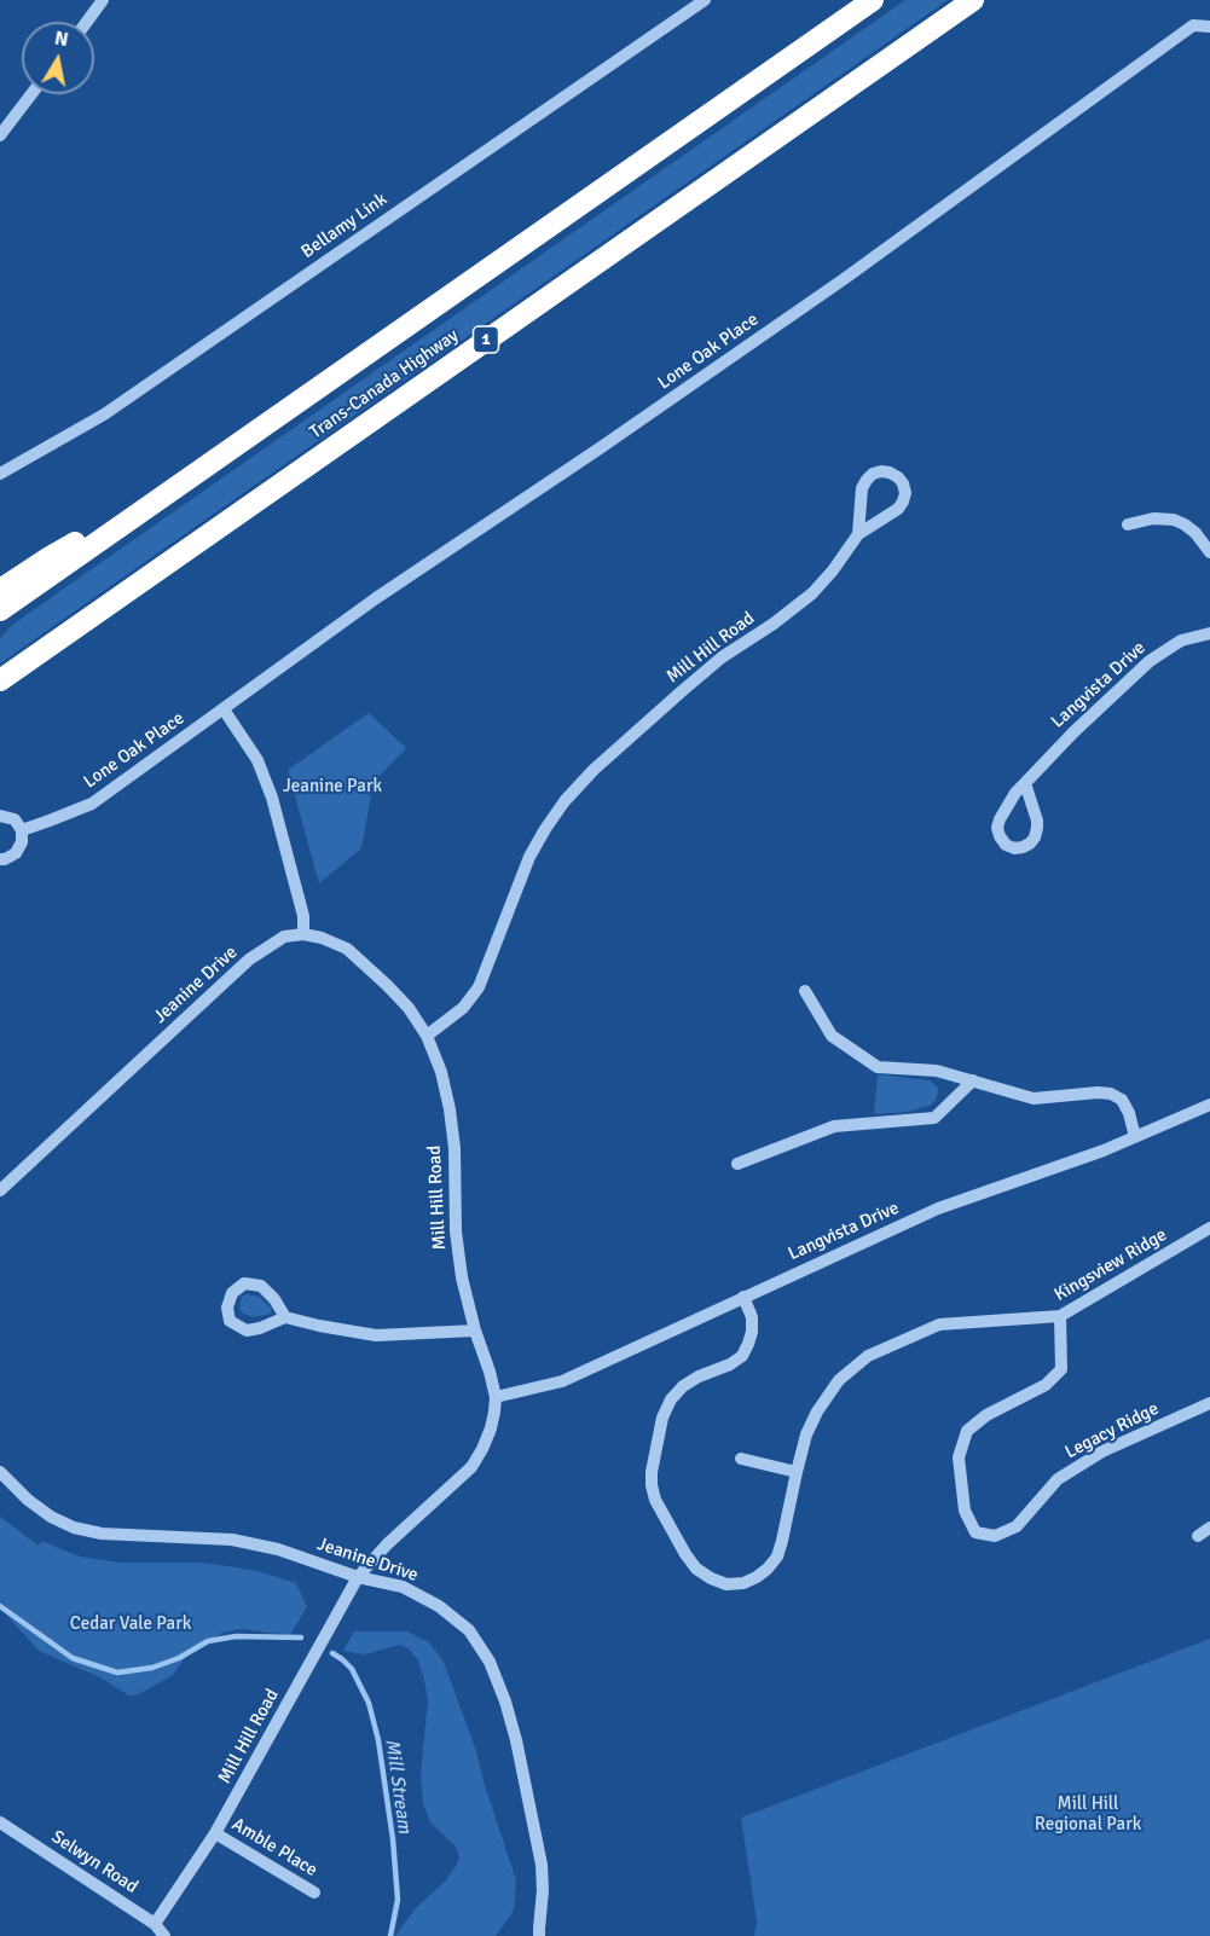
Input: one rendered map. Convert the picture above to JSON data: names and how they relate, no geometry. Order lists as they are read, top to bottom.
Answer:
{
  "streets": {
    "highway": ["1", "Trans-Canada Highway"],
    "street": [
      "Bellamy Link",
      "Lone Oak Place",
      "Mill Hill Road",
      "Langvista Drive",
      "Jeanine Drive",
      "Kingsview Ridge",
      "Legacy Ridge",
      "Amble Place",
      "Selwyn Road"
    ]
  },
  "crossings": [
    ["Mill Hill Road", "Langvista Drive"],
    ["Mill Hill Road", "Jeanine Drive"],
    ["Mill Hill Road", "Amble Place"],
    ["Mill Hill Road", "Selwyn Road"],
    ["Langvista Drive", "Kingsview Ridge"],
    ["Kingsview Ridge", "Legacy Ridge"]
  ],
  "water": ["Mill Stream"],
  "parks": ["Jeanine Park", "Cedar Vale Park", "Mill Hill Regional Park"],
  "north": "top"
}
